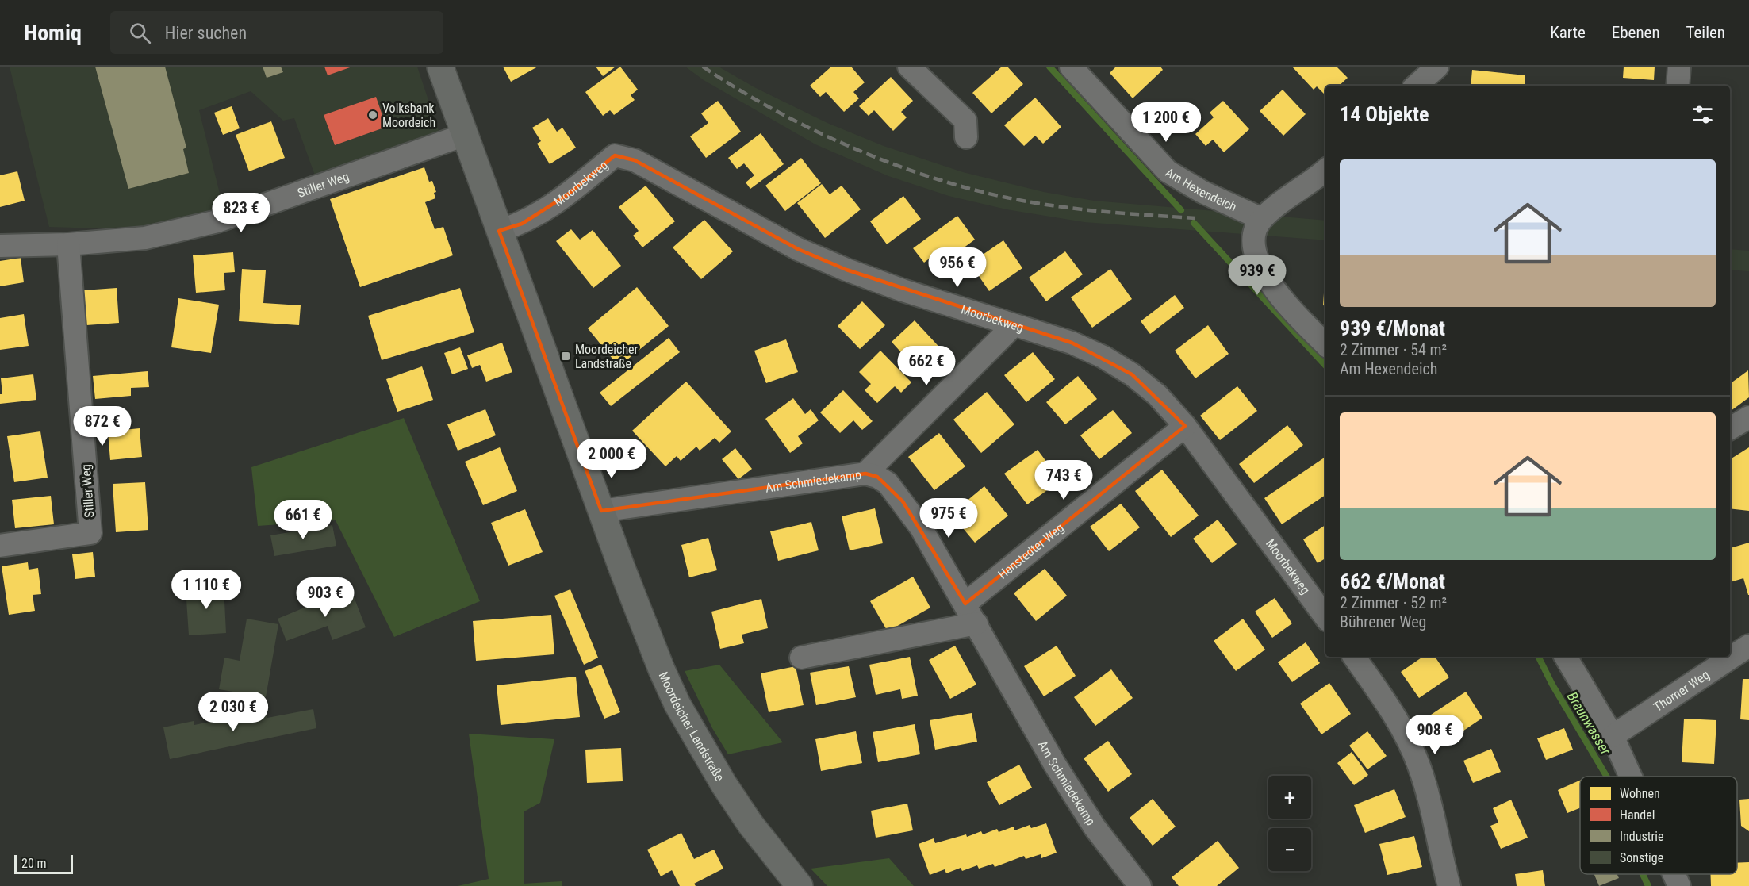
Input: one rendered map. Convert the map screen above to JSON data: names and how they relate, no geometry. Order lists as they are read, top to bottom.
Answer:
{
  "streets": {
    "main road": ["Moordeicher Landstraße"],
    "street": [
      "Moorbekweg",
      "Stiller Weg",
      "Am Hexendeich",
      "Am Schmiedekamp",
      "Henstedter Weg",
      "Thorner Weg"
    ]
  },
  "crossings": [
    ["Moorbekweg", "Henstedter Weg"],
    ["Moorbekweg", "Moordeicher Landstraße"],
    ["Stiller Weg", "Moordeicher Landstraße"],
    ["Am Schmiedekamp", "Henstedter Weg"],
    ["Am Schmiedekamp", "Moordeicher Landstraße"]
  ],
  "water": ["Braunwasser"],
  "places": {
    "other": ["Volksbank Moordeich"],
    "transit": ["Moordeicher Landstraße"]
  },
  "legend": [
    "Wohnen",
    "Handel",
    "Industrie",
    "Sonstige"
  ],
  "scale_bar": "20 m",
  "page": {
    "header": "Homiq",
    "search": "Hier suchen",
    "nav": ["Karte", "Ebenen", "Teilen"],
    "heading": "14 Objekte",
    "price": [
      "1 200 €",
      "823 €",
      "956 €",
      "939 €",
      "662 €",
      "872 €",
      "2 000 €",
      "743 €",
      "975 €",
      "661 €",
      "1 110 €",
      "903 €",
      "2 030 €",
      "908 €"
    ],
    "list": [
      {
        "name": "939 €/Monat",
        "note": "2 Zimmer · 54 m² · Am Hexendeich"
      },
      {
        "name": "662 €/Monat",
        "note": "2 Zimmer · 52 m² · Bührener Weg"
      }
    ],
    "map_buttons": ["+", "−"],
    "scale": "20 m"
  }
}
